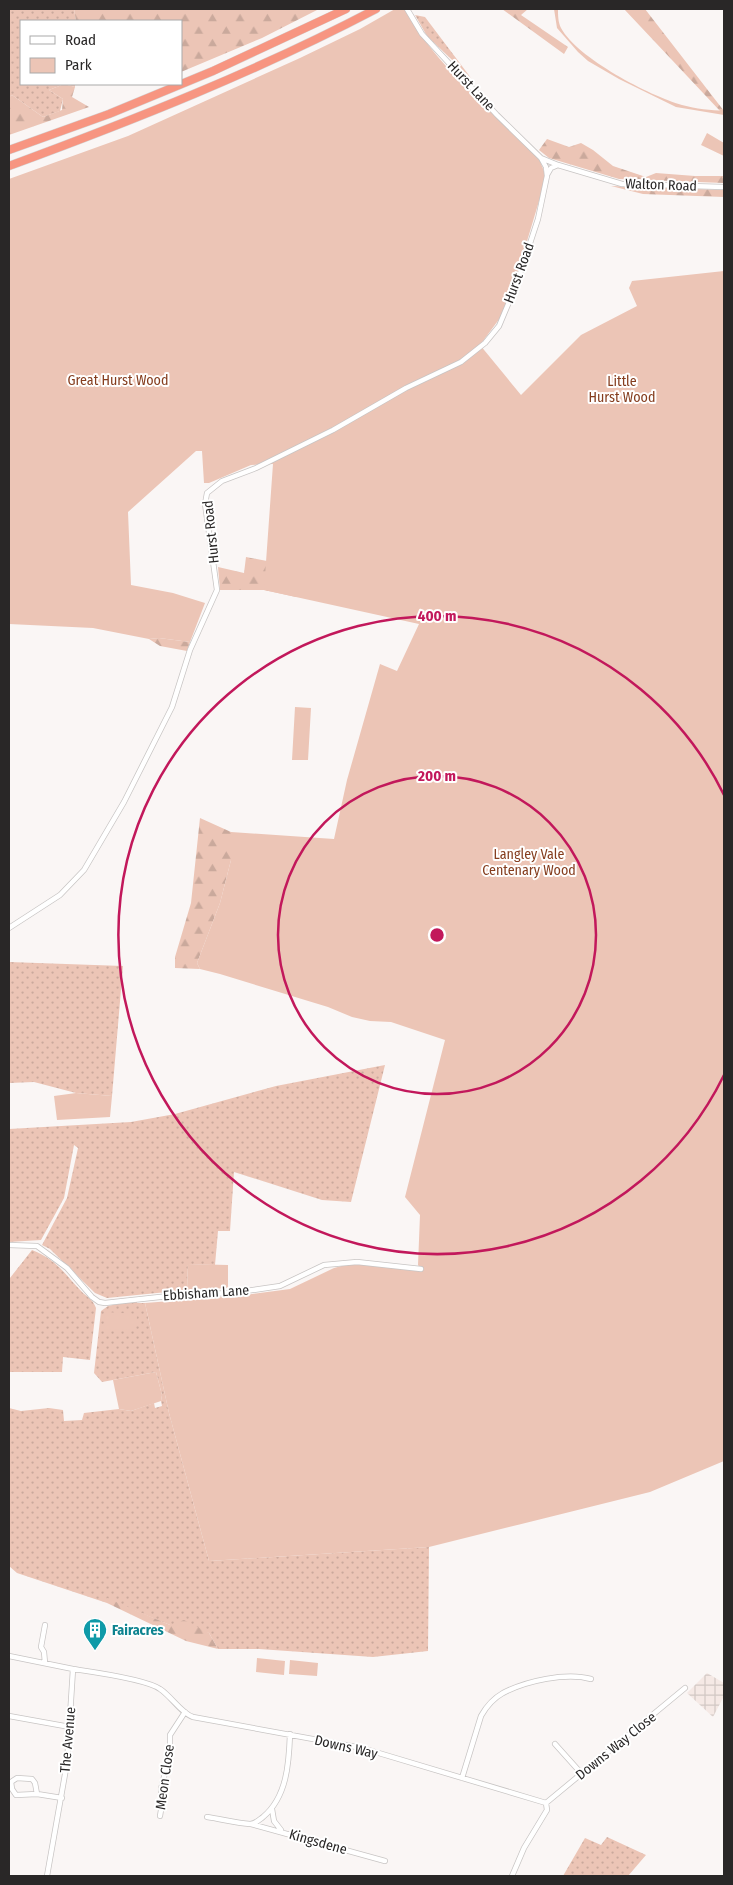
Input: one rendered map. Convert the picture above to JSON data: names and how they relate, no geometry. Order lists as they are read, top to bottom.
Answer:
{
  "streets": {
    "street": [
      "Hurst Lane",
      "Walton Road",
      "Hurst Road",
      "Ebbisham Lane",
      "The Avenue",
      "Downs Way Close",
      "Downs Way",
      "Meon Close",
      "Kingsdene"
    ]
  },
  "crossings": [
    ["Hurst Lane", "Walton Road"],
    ["Hurst Lane", "Hurst Road"],
    ["Walton Road", "Hurst Road"],
    ["The Avenue", "Downs Way"],
    ["Downs Way Close", "Downs Way"],
    ["Downs Way", "Meon Close"]
  ],
  "parks": ["Great Hurst Wood", "Little Hurst Wood", "Langley Vale Centenary Wood"],
  "places": {
    "building": ["Fairacres"]
  },
  "legend": ["Road", "Park"],
  "rings": ["400 m", "200 m"]
}
